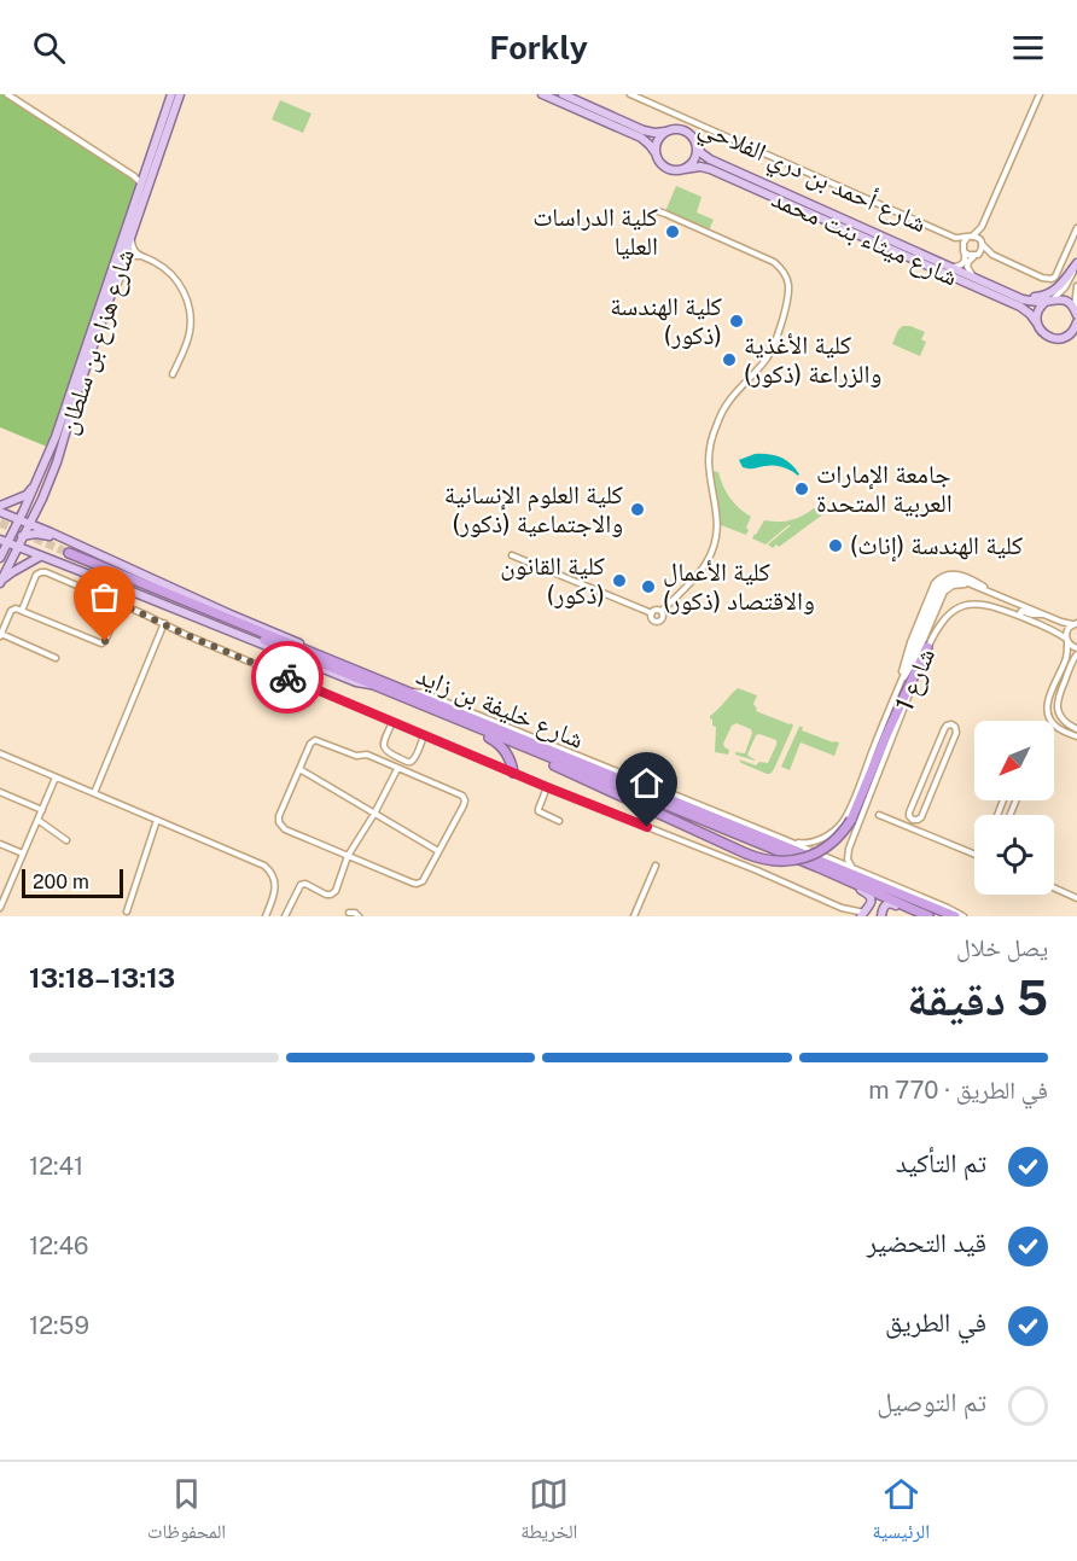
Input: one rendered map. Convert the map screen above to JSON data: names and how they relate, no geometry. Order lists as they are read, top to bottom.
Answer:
{
  "streets": {
    "highway": ["شارع خليفة بن زايد"],
    "main road": ["شارع ميثاء بنت محمد", "شارع هزاع بن سلطان"],
    "street": ["شارع أحمد بن دري الفلاحي", "شارع 1"]
  },
  "places": [
    "كلية الدراسات العليا",
    "كلية الهندسة (ذكور)",
    "كلية الأغذية والزراعة (ذكور)",
    "جامعة الإمارات العربية المتحدة",
    "كلية العلوم الإنسانية والاجتماعية (ذكور)",
    "كلية الهندسة (إناث)",
    "كلية القانون (ذكور)",
    "كلية الأعمال والاقتصاد (ذكور)"
  ],
  "scale_bar": "200 m",
  "north": "bottom left",
  "page": {
    "header": "Forkly",
    "scale": "200 m",
    "heading": ["5 دقيقة", "يصل خلال", "13:13–13:18"],
    "bar": "في الطريق · 770 m",
    "list": [
      ["تم التأكيد", "12:41"],
      ["قيد التحضير", "12:46"],
      ["في الطريق", "12:59"],
      "تم التوصيل"
    ],
    "tabs": ["الرئيسية", "الخريطة", "المحفوظات"]
  }
}
